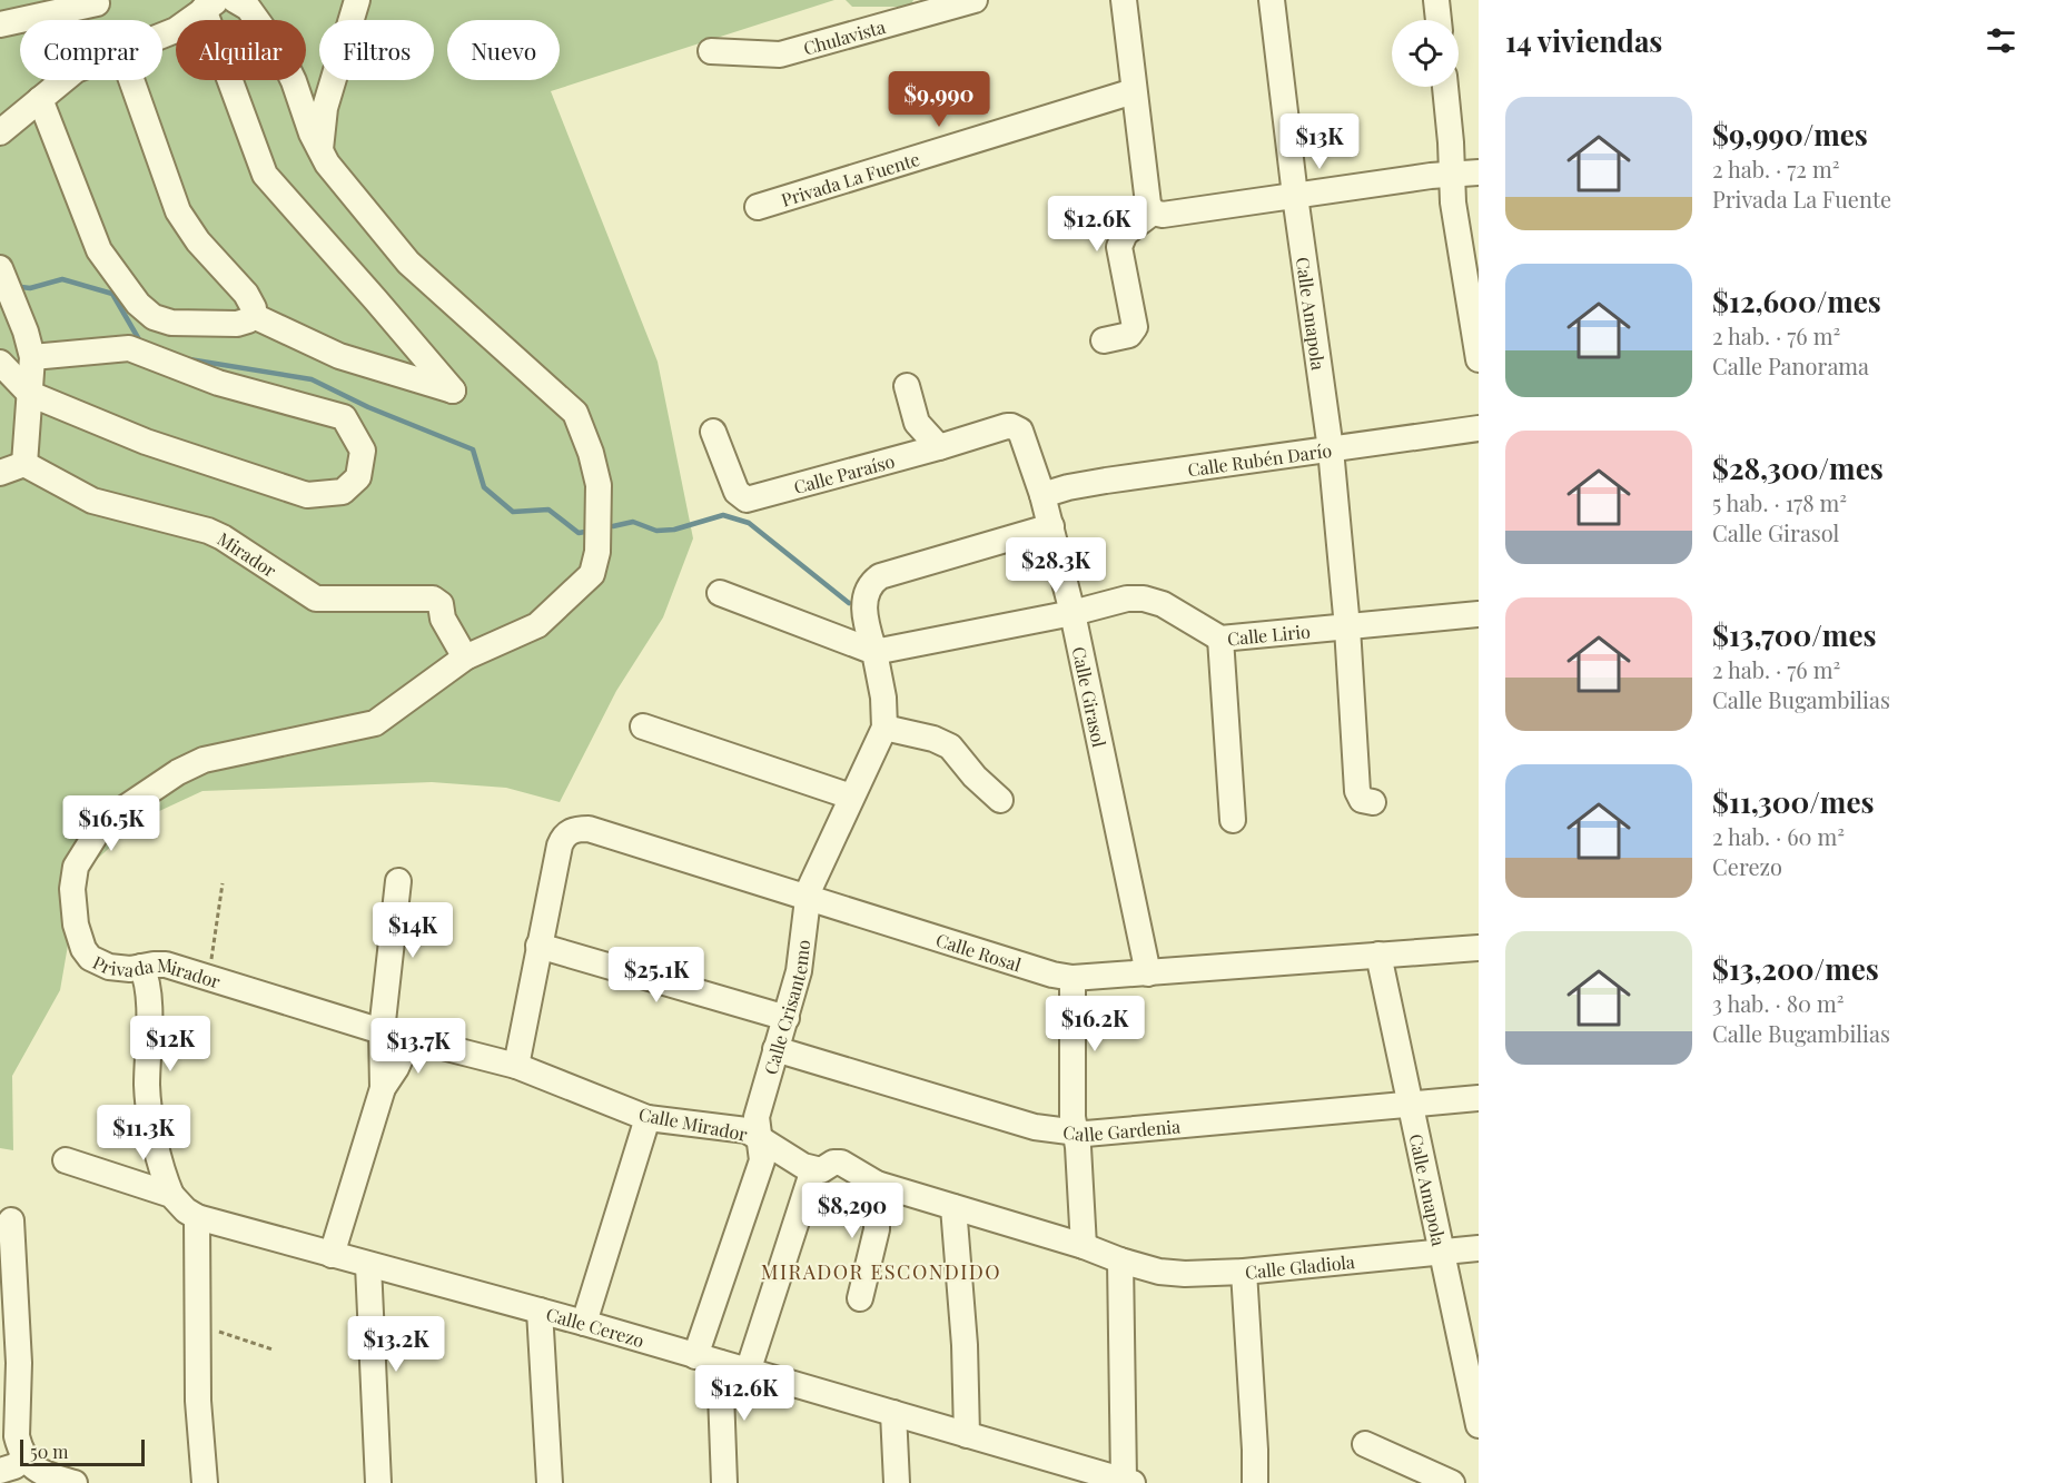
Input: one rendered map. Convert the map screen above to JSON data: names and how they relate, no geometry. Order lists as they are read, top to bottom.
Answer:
{
  "streets": {
    "street": [
      "Chulavista",
      "Privada La Fuente",
      "Calle Amapola",
      "Calle Rubén Darío",
      "Calle Paraíso",
      "Mirador",
      "Calle Lirio",
      "Calle Girasol",
      "Calle Rosal",
      "Privada Mirador",
      "Calle Crisantemo",
      "Calle Mirador",
      "Calle Gardenia",
      "Calle Gladiola",
      "Calle Cerezo"
    ]
  },
  "crossings": [
    ["Calle Amapola", "Calle Rubén Darío"],
    ["Calle Amapola", "Calle Lirio"],
    ["Calle Amapola", "Calle Rosal"],
    ["Calle Amapola", "Calle Gardenia"],
    ["Calle Amapola", "Calle Gladiola"],
    ["Calle Rubén Darío", "Calle Girasol"],
    ["Calle Paraíso", "Calle Girasol"],
    ["Mirador", "Privada Mirador"],
    ["Calle Lirio", "Calle Girasol"],
    ["Calle Lirio", "Calle Crisantemo"],
    ["Calle Girasol", "Calle Rosal"],
    ["Calle Rosal", "Calle Crisantemo"],
    ["Privada Mirador", "Calle Mirador"],
    ["Calle Crisantemo", "Calle Mirador"],
    ["Calle Crisantemo", "Calle Gardenia"],
    ["Calle Crisantemo", "Calle Cerezo"]
  ],
  "districts": ["MIRADOR ESCONDIDO"],
  "scale_bar": "50 m",
  "page": {
    "heading": "14 viviendas",
    "chip": [
      "Comprar",
      "Alquilar",
      "Filtros",
      "Nuevo"
    ],
    "price": [
      "$9,990",
      "$13K",
      "$12.6K",
      "$28.3K",
      "$16.5K",
      "$14K",
      "$25.1K",
      "$16.2K",
      "$12K",
      "$13.7K",
      "$11.3K",
      "$8,290",
      "$13.2K",
      "$12.6K"
    ],
    "list": [
      {
        "name": "$9,990/mes",
        "note": "2 hab. · 72 m² · Privada La Fuente"
      },
      {
        "name": "$12,600/mes",
        "note": "2 hab. · 76 m² · Calle Panorama"
      },
      {
        "name": "$28,300/mes",
        "note": "5 hab. · 178 m² · Calle Girasol"
      },
      {
        "name": "$13,700/mes",
        "note": "2 hab. · 76 m² · Calle Bugambilias"
      },
      {
        "name": "$11,300/mes",
        "note": "2 hab. · 60 m² · Cerezo"
      },
      {
        "name": "$13,200/mes",
        "note": "3 hab. · 80 m² · Calle Bugambilias"
      }
    ],
    "scale": "50 m"
  }
}
